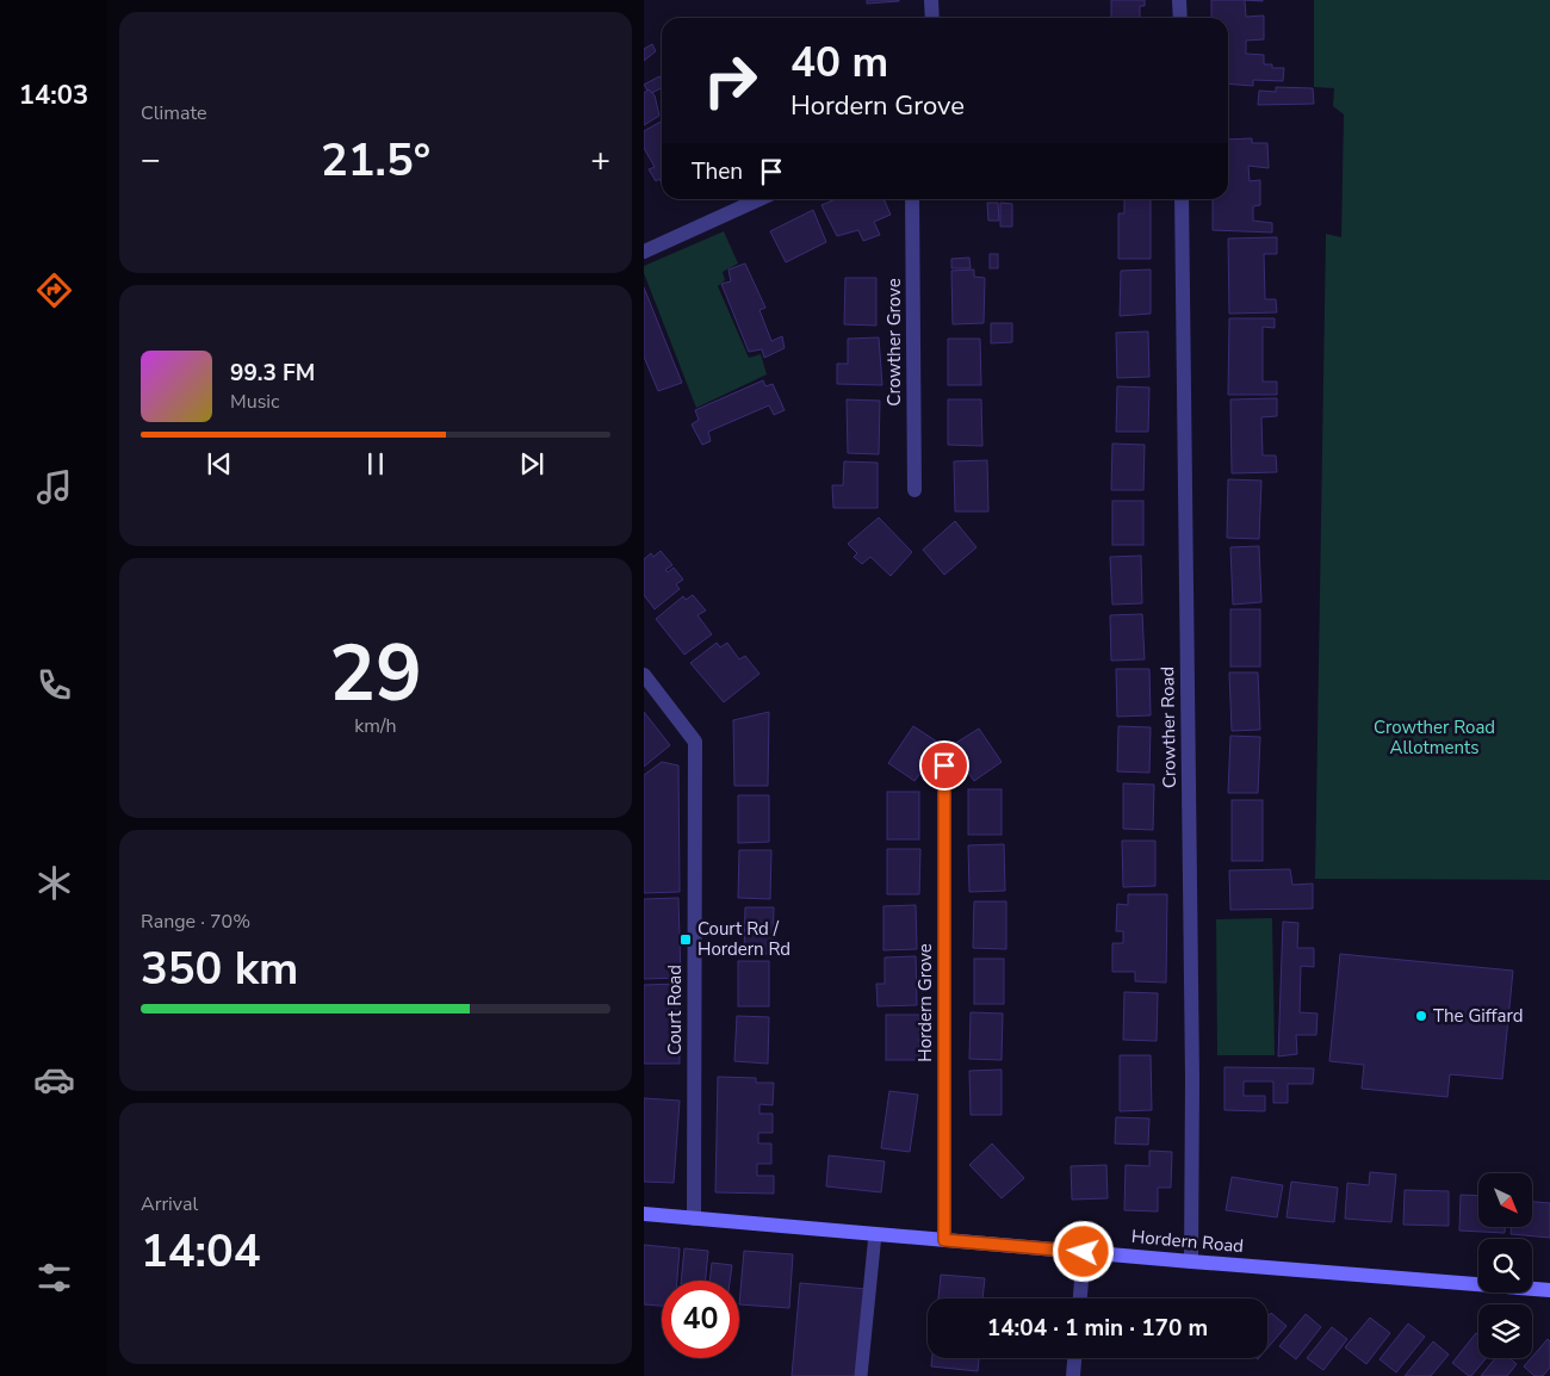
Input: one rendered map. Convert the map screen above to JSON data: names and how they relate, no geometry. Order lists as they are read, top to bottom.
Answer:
{
  "streets": {
    "street": [
      "Crowther Grove",
      "Crowther Road",
      "Hordern Grove",
      "Court Road",
      "Hordern Road"
    ]
  },
  "crossings": [
    ["Crowther Road", "Hordern Road"],
    ["Hordern Grove", "Hordern Road"],
    ["Court Road", "Hordern Road"]
  ],
  "parks": ["Crowther Road Allotments"],
  "places": {
    "transit": ["Court Rd / Hordern Rd"],
    "other": ["The Giffard"]
  },
  "north": "bottom right",
  "page": {
    "tabs": "14:03",
    "tile": [
      "Climate",
      ["29", "km/h"],
      ["Range · 70%", "350 km"],
      ["Arrival", "14:04"]
    ],
    "turn": ["40 m", "Hordern Grove"],
    "heat": ["−", "21.5°", "+"],
    "then": "Then",
    "song": ["99.3 FM", "Music"],
    "limit": "40",
    "trip": "14:04 · 1 min · 170 m"
  }
}
